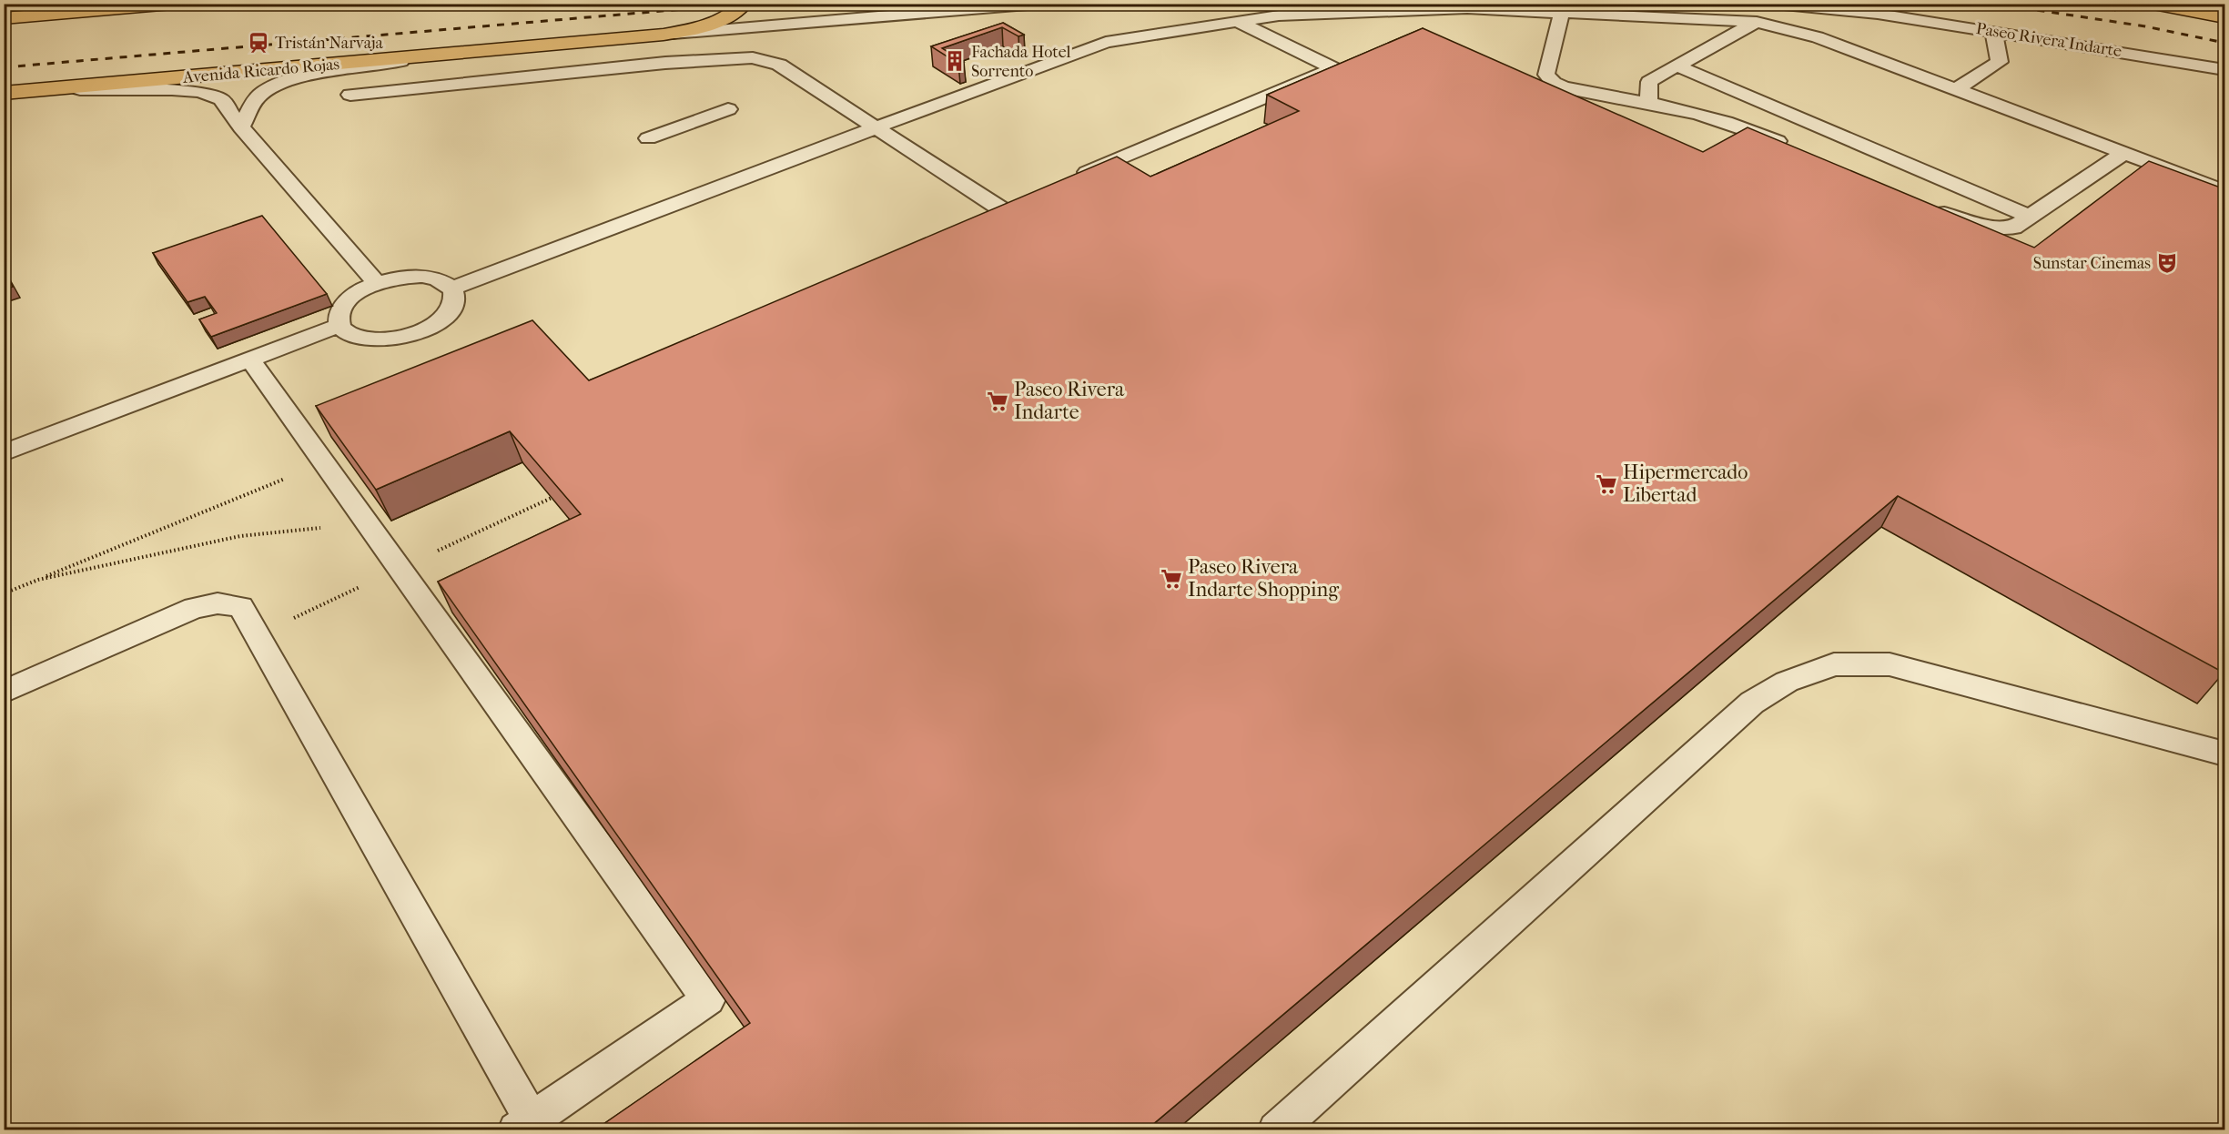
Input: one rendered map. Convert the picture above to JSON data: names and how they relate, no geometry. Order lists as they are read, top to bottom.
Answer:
{
  "streets": {
    "main road": ["Avenida Ricardo Rojas"],
    "lane": ["Paseo Rivera Indarte"]
  },
  "places": {
    "station": ["Tristán Narvaja"],
    "building": ["Fachada Hotel Sorrento"],
    "theatre": ["Sunstar Cinemas"],
    "supermarket": ["Paseo Rivera Indarte", "Hipermercado Libertad", "Paseo Rivera Indarte Shopping"]
  }
}
